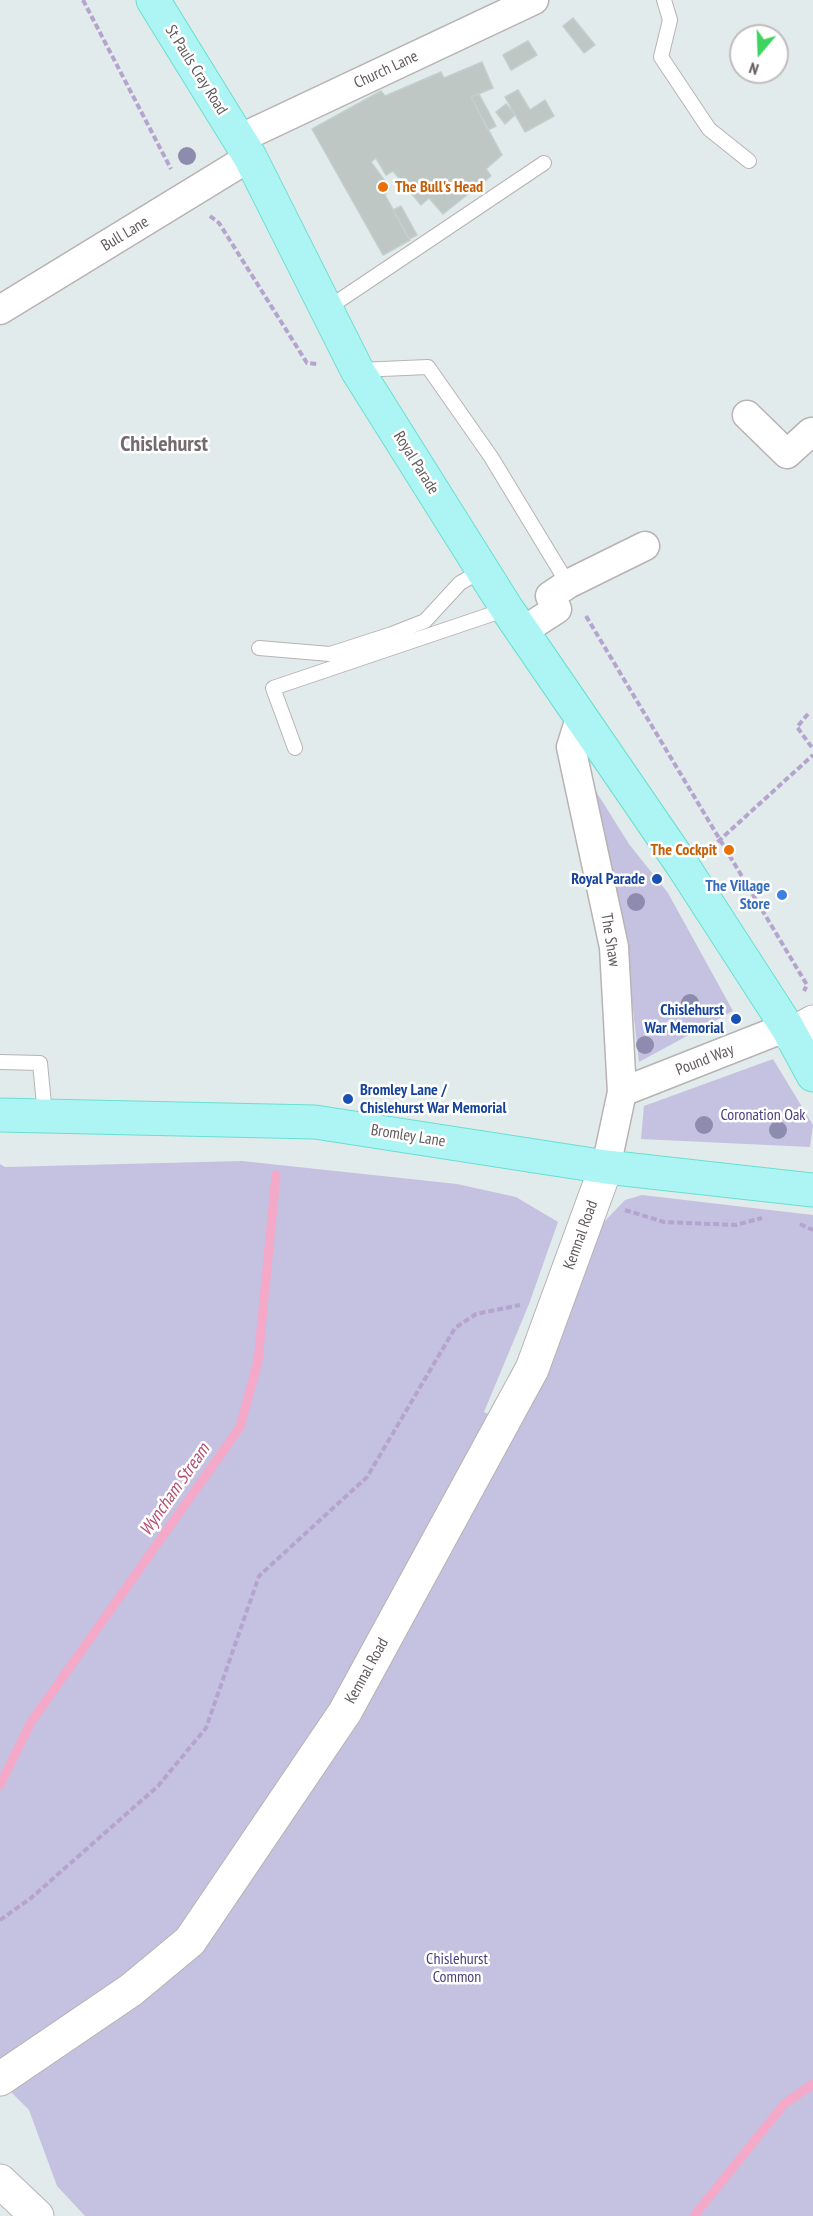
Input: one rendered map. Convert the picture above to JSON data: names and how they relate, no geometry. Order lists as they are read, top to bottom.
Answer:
{
  "streets": {
    "main road": ["St Pauls Cray Road", "Royal Parade", "Bromley Lane"],
    "street": [
      "Church Lane",
      "Bull Lane",
      "The Shaw",
      "Pound Way",
      "Kemnal Road"
    ]
  },
  "crossings": [
    ["St Pauls Cray Road", "Church Lane"],
    ["St Pauls Cray Road", "Bull Lane"],
    ["St Pauls Cray Road", "Royal Parade"],
    ["Church Lane", "Bull Lane"],
    ["Church Lane", "Royal Parade"],
    ["Bull Lane", "Royal Parade"],
    ["Royal Parade", "The Shaw"],
    ["Royal Parade", "Pound Way"],
    ["The Shaw", "Pound Way"],
    ["The Shaw", "Bromley Lane"],
    ["The Shaw", "Kemnal Road"],
    ["Bromley Lane", "Kemnal Road"]
  ],
  "districts": ["Chislehurst"],
  "water": ["Wyncham Stream"],
  "parks": ["Coronation Oak", "Chislehurst Common"],
  "places": [
    "The Bull's Head",
    "The Cockpit",
    "Royal Parade",
    "The Village Store",
    "Chislehurst War Memorial",
    "Bromley Lane / Chislehurst War Memorial"
  ],
  "north": "bottom"
}
